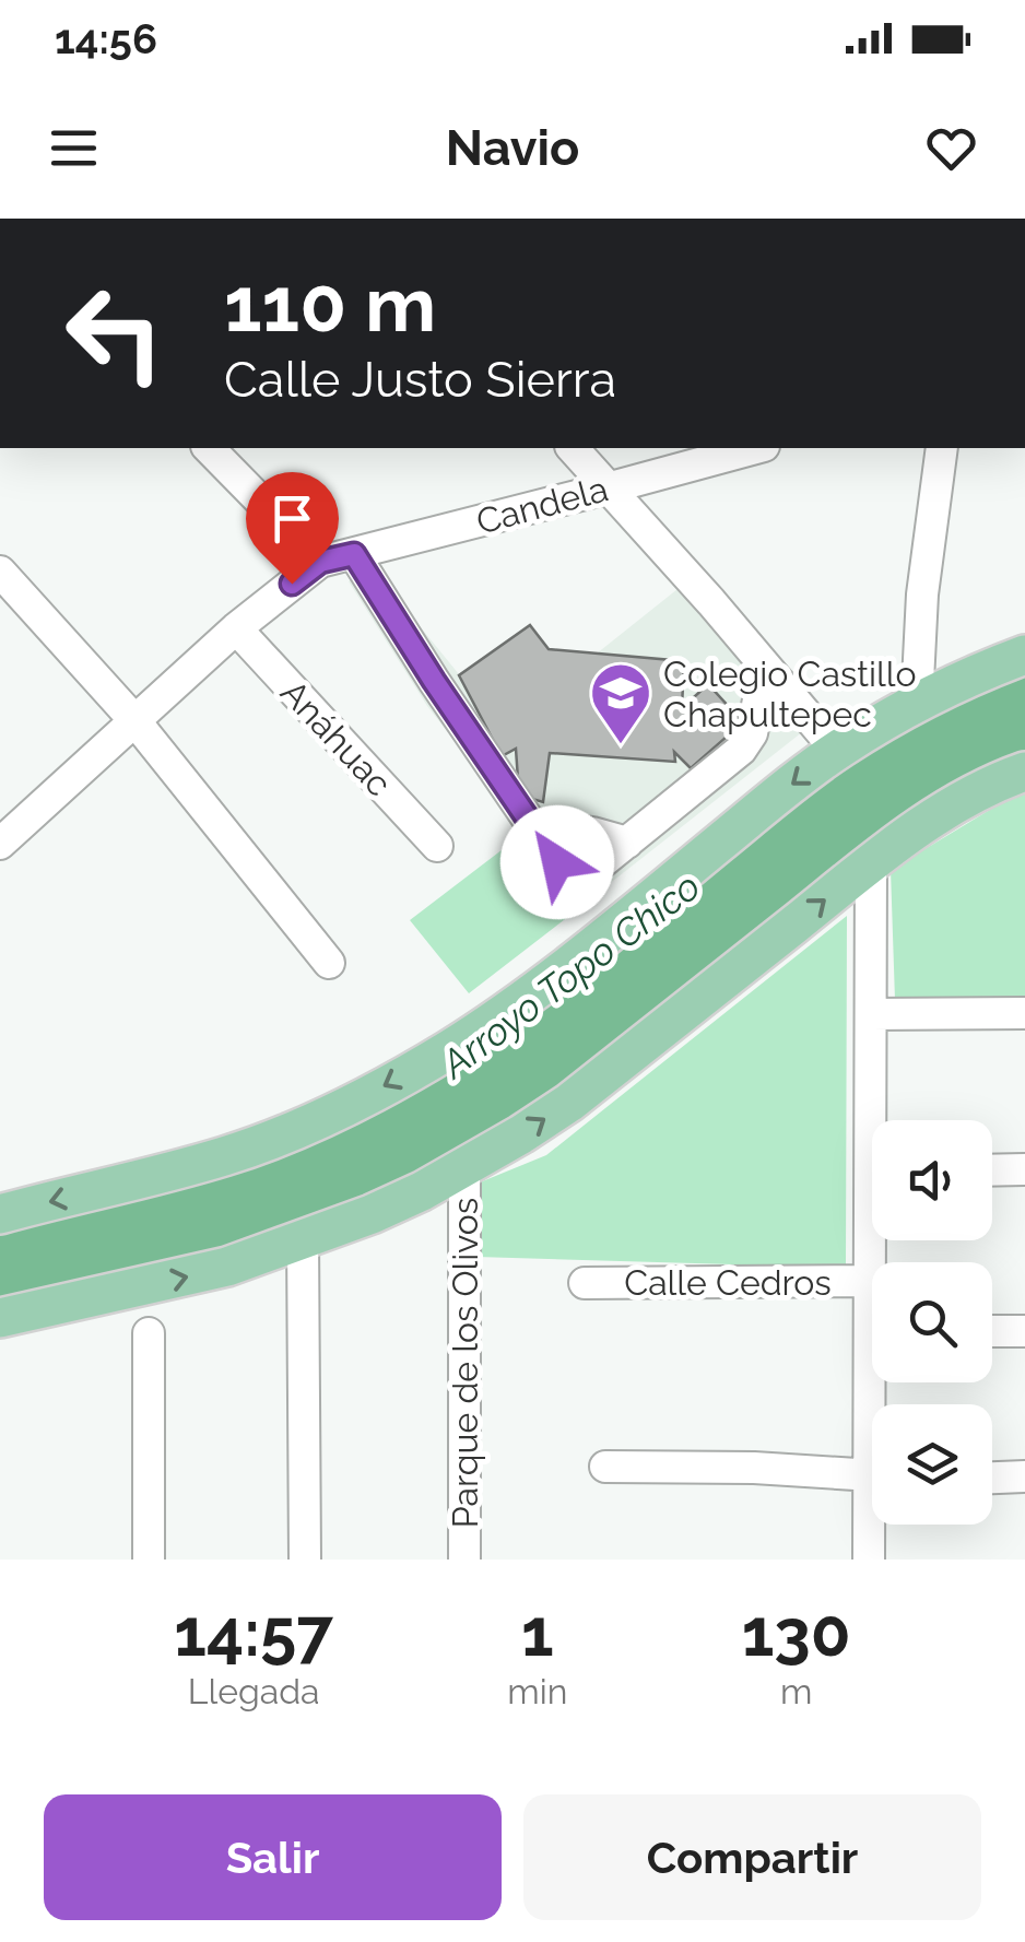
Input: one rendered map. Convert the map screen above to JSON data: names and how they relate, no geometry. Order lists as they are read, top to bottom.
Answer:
{
  "streets": {
    "street": [
      "Candela",
      "Anáhuac",
      "Calle Cedros",
      "Parque de los Olivos"
    ]
  },
  "water": ["Arroyo Topo Chico"],
  "places": {
    "school or university": ["Colegio Castillo Chapultepec"]
  },
  "page": {
    "status": "14:56",
    "header": "Navio",
    "turn": ["110 m", "Calle Justo Sierra"],
    "eta": [
      "14:57",
      "Llegada",
      "1",
      "min",
      "130",
      "m"
    ],
    "buttons": ["Salir", "Compartir"]
  }
}
